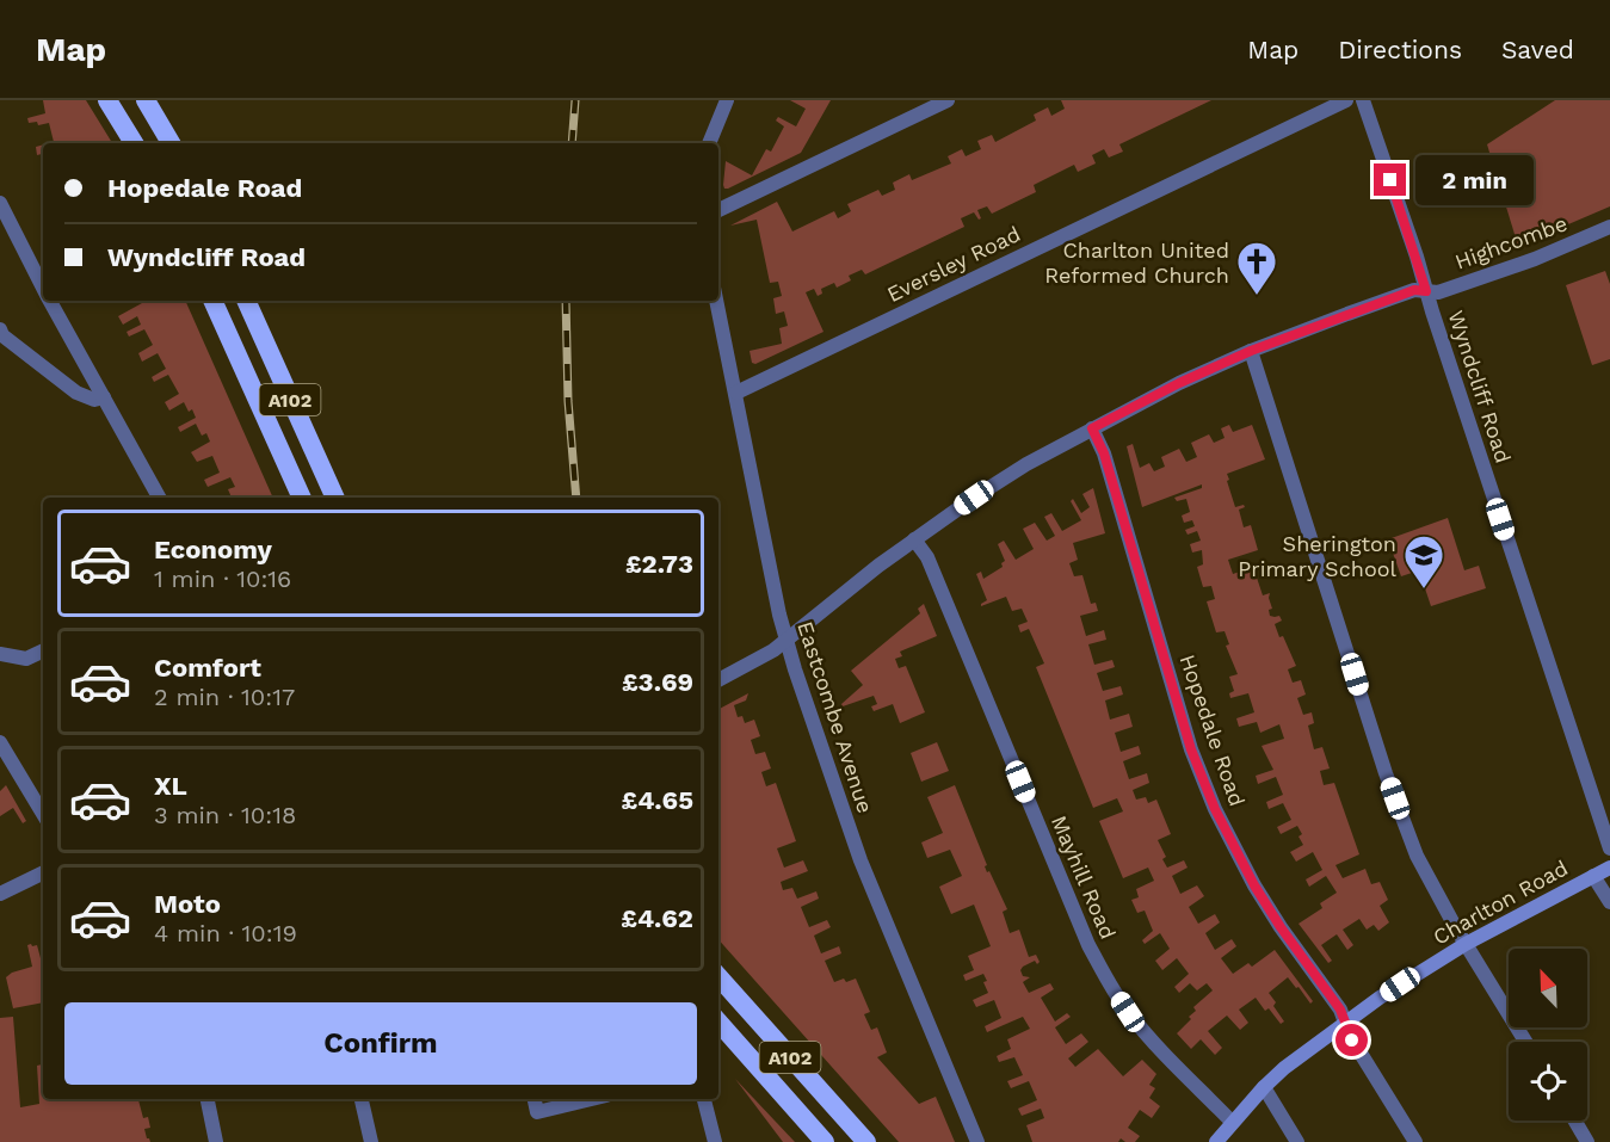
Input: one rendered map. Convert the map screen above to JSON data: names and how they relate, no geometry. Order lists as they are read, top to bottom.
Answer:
{
  "streets": {
    "highway": ["A102"],
    "main road": ["Charlton Road"],
    "street": [
      "Highcombe",
      "Eversley Road",
      "Wyndcliff Road",
      "Eastcombe Avenue",
      "Hopedale Road",
      "Mayhill Road"
    ]
  },
  "crossings": [
    ["Highcombe", "Wyndcliff Road"],
    ["Highcombe", "Eastcombe Avenue"],
    ["Highcombe", "Hopedale Road"],
    ["Highcombe", "Mayhill Road"],
    ["Eversley Road", "Eastcombe Avenue"],
    ["Hopedale Road", "Charlton Road"],
    ["Mayhill Road", "Charlton Road"]
  ],
  "places": {
    "church": ["Charlton United Reformed Church"],
    "school or university": ["Sherington Primary School"]
  },
  "north": "top left",
  "page": {
    "header": "Map",
    "nav": ["Map", "Directions", "Saved"],
    "banner": ["Hopedale Road", "Wyndcliff Road"],
    "bubble": "2 min",
    "list": [
      {
        "name": "Economy",
        "note": "1 min · 10:16",
        "value": "£2.73"
      },
      {
        "name": "Comfort",
        "note": "2 min · 10:17",
        "value": "£3.69"
      },
      {
        "name": "XL",
        "note": "3 min · 10:18",
        "value": "£4.65"
      },
      {
        "name": "Moto",
        "note": "4 min · 10:19",
        "value": "£4.62"
      }
    ],
    "buttons": "Confirm"
  }
}
